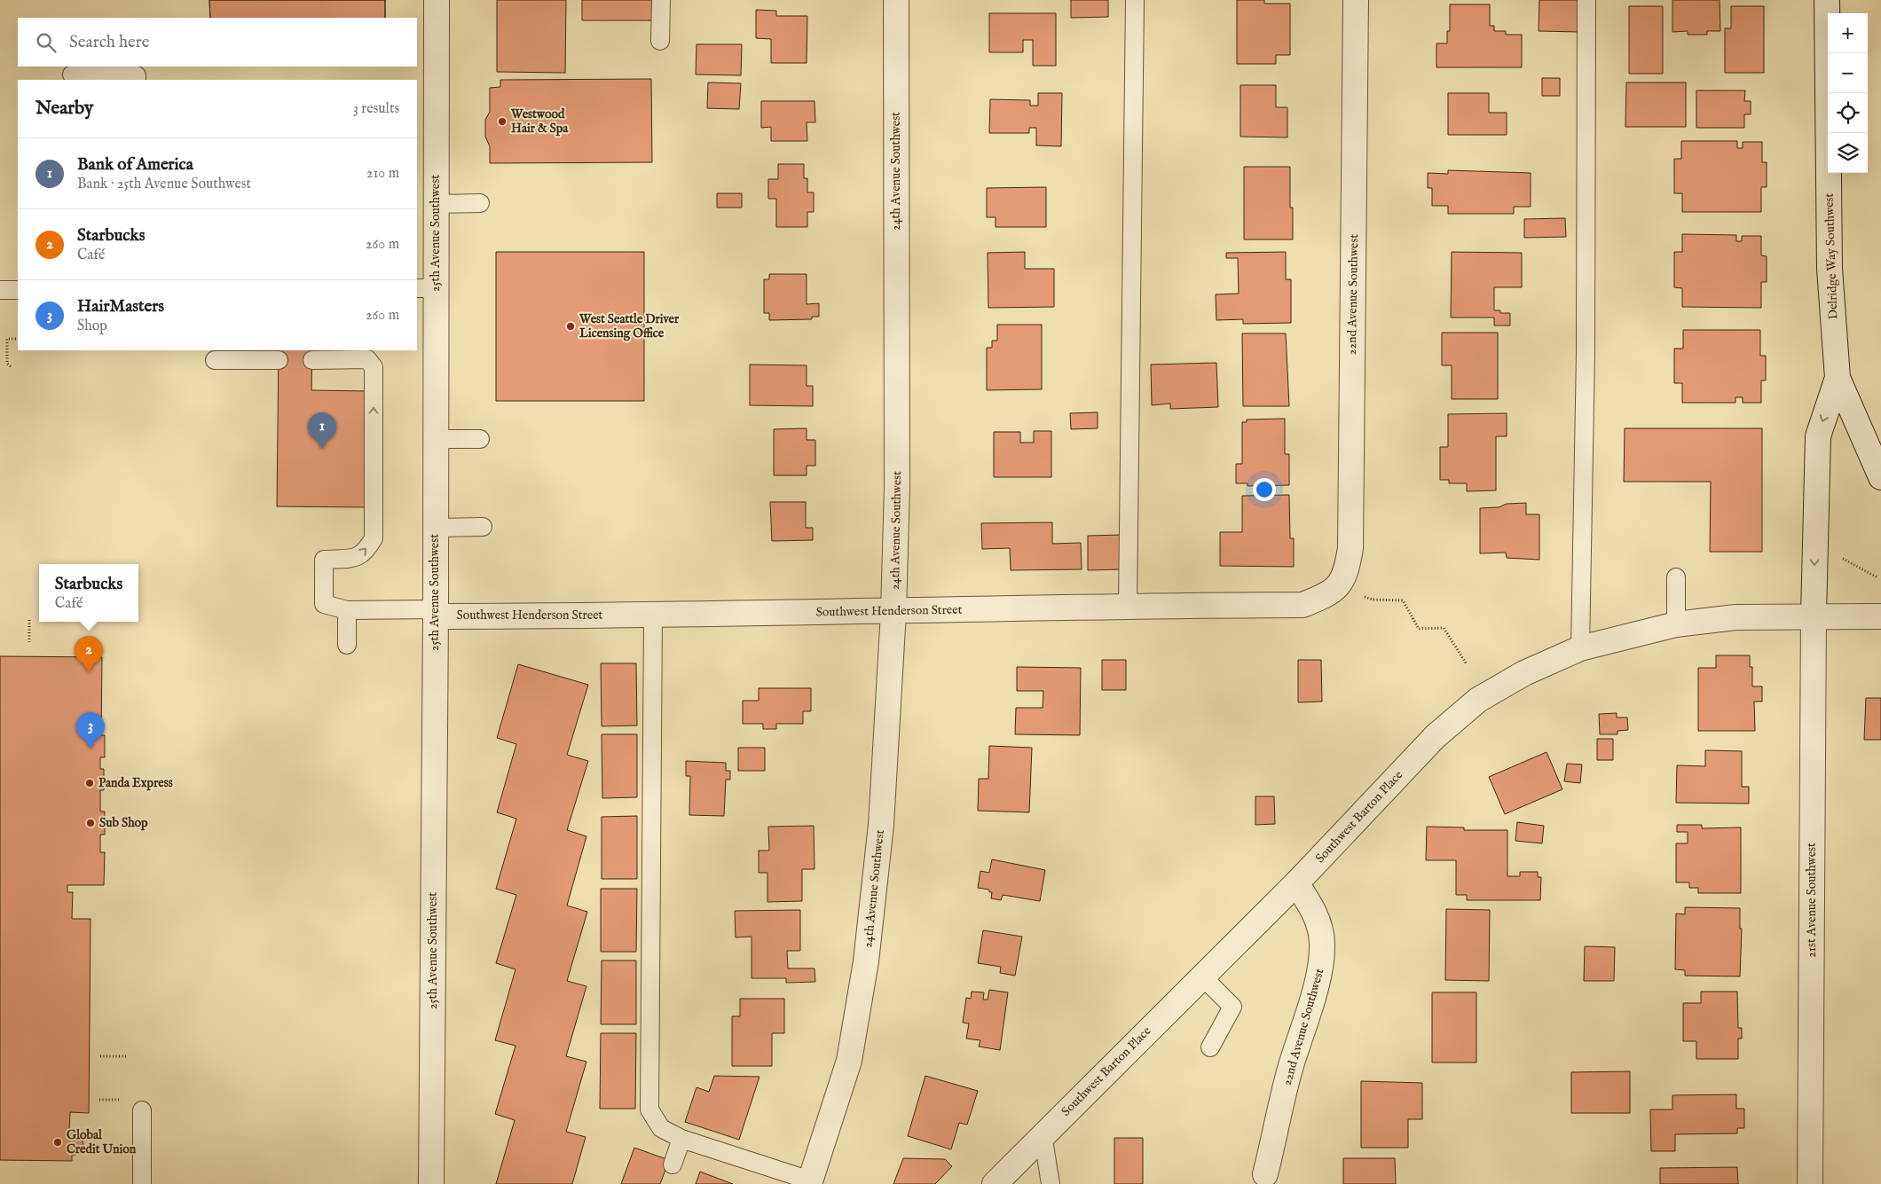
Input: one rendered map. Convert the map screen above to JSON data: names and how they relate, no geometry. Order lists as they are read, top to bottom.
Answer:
{
  "streets": {
    "street": [
      "24th Avenue Southwest",
      "25th Avenue Southwest",
      "Delridge Way Southwest",
      "22nd Avenue Southwest",
      "Southwest Henderson Street",
      "Southwest Barton Place",
      "21st Avenue Southwest"
    ]
  },
  "crossings": [
    ["24th Avenue Southwest", "Southwest Henderson Street"],
    ["25th Avenue Southwest", "Southwest Henderson Street"],
    ["Delridge Way Southwest", "21st Avenue Southwest"],
    ["22nd Avenue Southwest", "Southwest Henderson Street"],
    ["22nd Avenue Southwest", "Southwest Barton Place"],
    ["Southwest Barton Place", "21st Avenue Southwest"]
  ],
  "places": [
    "Westwood Hair & Spa",
    "West Seattle Driver Licensing Office",
    "Panda Express",
    "Sub Shop",
    "Global Credit Union"
  ],
  "page": {
    "map_buttons": ["+", "−"],
    "search": "Search here",
    "heading": ["Nearby", "3 results"],
    "list": [
      {
        "mark": "1",
        "name": "Bank of America",
        "note": "Bank · 25th Avenue Southwest",
        "value": "210 m"
      },
      {
        "mark": "2",
        "name": "Starbucks",
        "note": "Café",
        "value": "260 m"
      },
      {
        "mark": "3",
        "name": "HairMasters",
        "note": "Shop",
        "value": "260 m"
      }
    ],
    "pins": ["1", "2", "3"],
    "popup": ["Starbucks", "Café"]
  }
}
